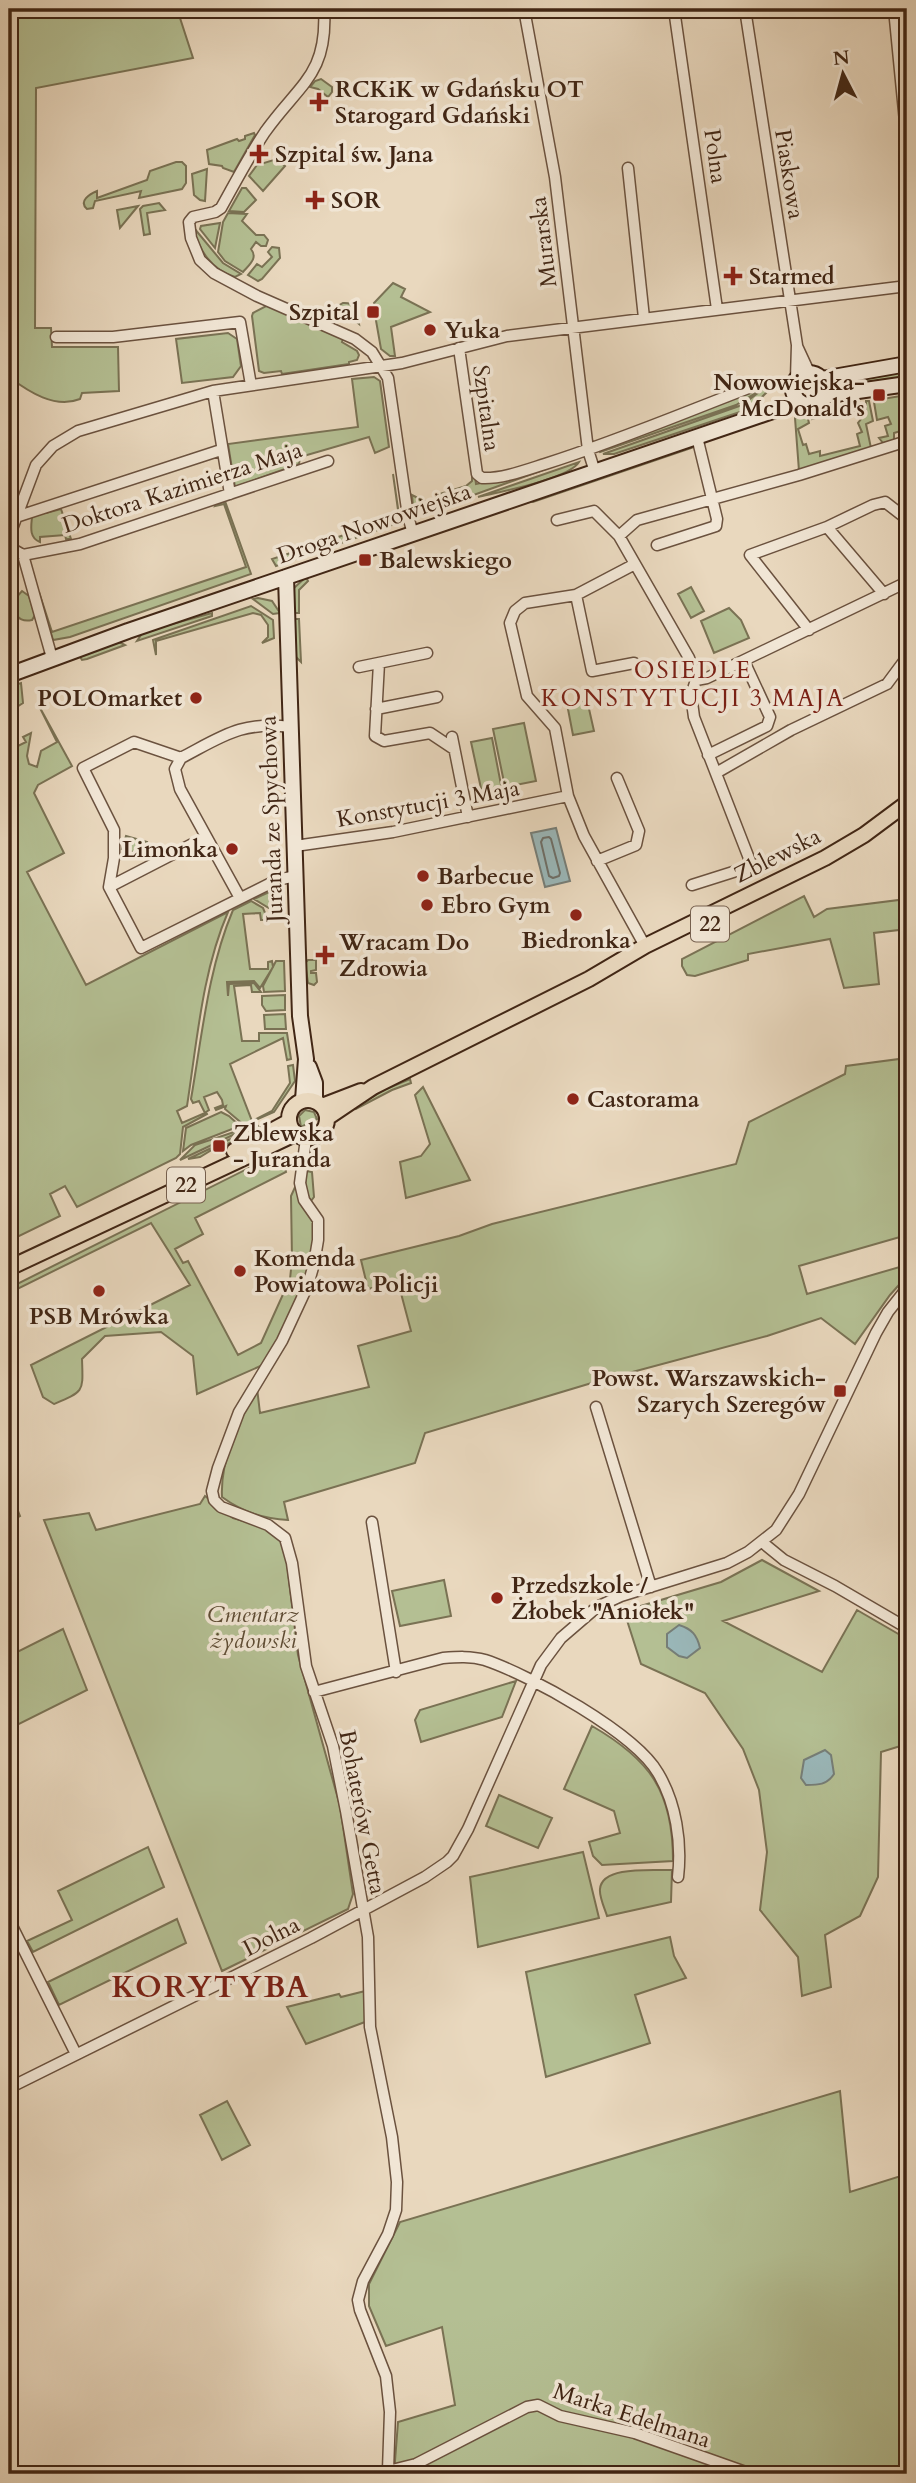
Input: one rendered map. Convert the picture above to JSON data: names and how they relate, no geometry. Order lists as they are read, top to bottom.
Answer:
{
  "streets": {
    "main road": ["Zblewska", "22"],
    "street": [
      "Polna",
      "Piaskowa",
      "Murarska",
      "Szpitalna",
      "Doktora Kazimierza Maja",
      "Droga Nowowiejska",
      "Konstytucji 3 Maja",
      "Juranda ze Spychowa",
      "Bohaterów Getta",
      "Dolna",
      "Marka Edelmana"
    ]
  },
  "crossings": [
    ["Piaskowa", "Droga Nowowiejska"],
    ["Murarska", "Szpitalna"],
    ["Murarska", "Droga Nowowiejska"],
    ["Droga Nowowiejska", "Juranda ze Spychowa"],
    ["Konstytucji 3 Maja", "Juranda ze Spychowa"],
    ["Juranda ze Spychowa", "Zblewska"],
    ["Juranda ze Spychowa", "22"],
    ["Zblewska", "22"],
    ["22", "Bohaterów Getta"],
    ["Bohaterów Getta", "Dolna"],
    ["Bohaterów Getta", "Marka Edelmana"]
  ],
  "districts": ["OSIEDLE KONSTYTUCJI 3 MAJA", "KORYTYBA"],
  "parks": ["Cmentarz żydowski"],
  "places": {
    "health": [
      "RCKiK w Gdańsku OT Starogard Gdański",
      "Szpital św. Jana",
      "SOR",
      "Starmed",
      "Wracam Do Zdrowia"
    ],
    "transit": [
      "Szpital",
      "Nowowiejska- McDonald's",
      "Balewskiego",
      "Zblewska - Juranda",
      "Powst. Warszawskich- Szarych Szeregów"
    ],
    "other": [
      "Yuka",
      "POLOmarket",
      "Limonka",
      "Barbecue",
      "Ebro Gym",
      "Biedronka",
      "Castorama",
      "Komenda Powiatowa Policji",
      "PSB Mrówka",
      "Przedszkole / Żłobek \"Aniołek\""
    ]
  },
  "north": "top"
}
